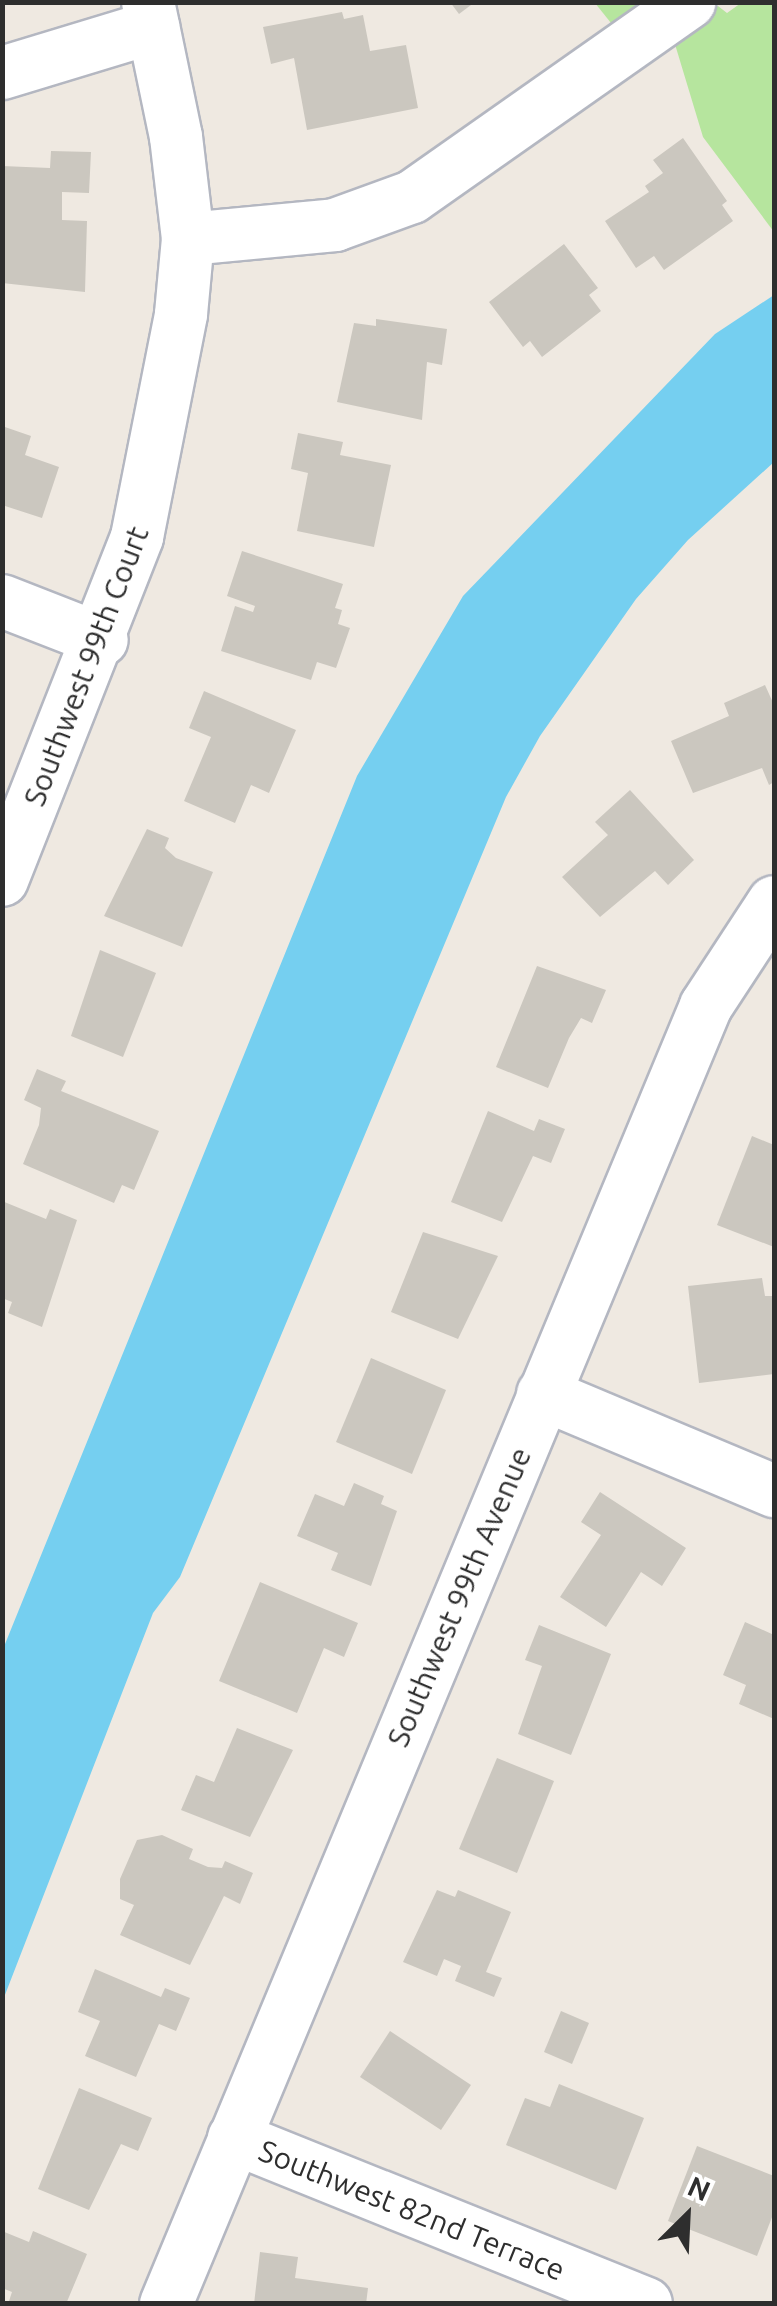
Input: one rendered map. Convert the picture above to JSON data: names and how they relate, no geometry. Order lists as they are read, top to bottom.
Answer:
{
  "streets": {
    "street": ["Southwest 99th Court", "Southwest 99th Avenue", "Southwest 82nd Terrace"]
  },
  "crossings": [
    ["Southwest 99th Avenue", "Southwest 82nd Terrace"]
  ],
  "north": "top right"
}
